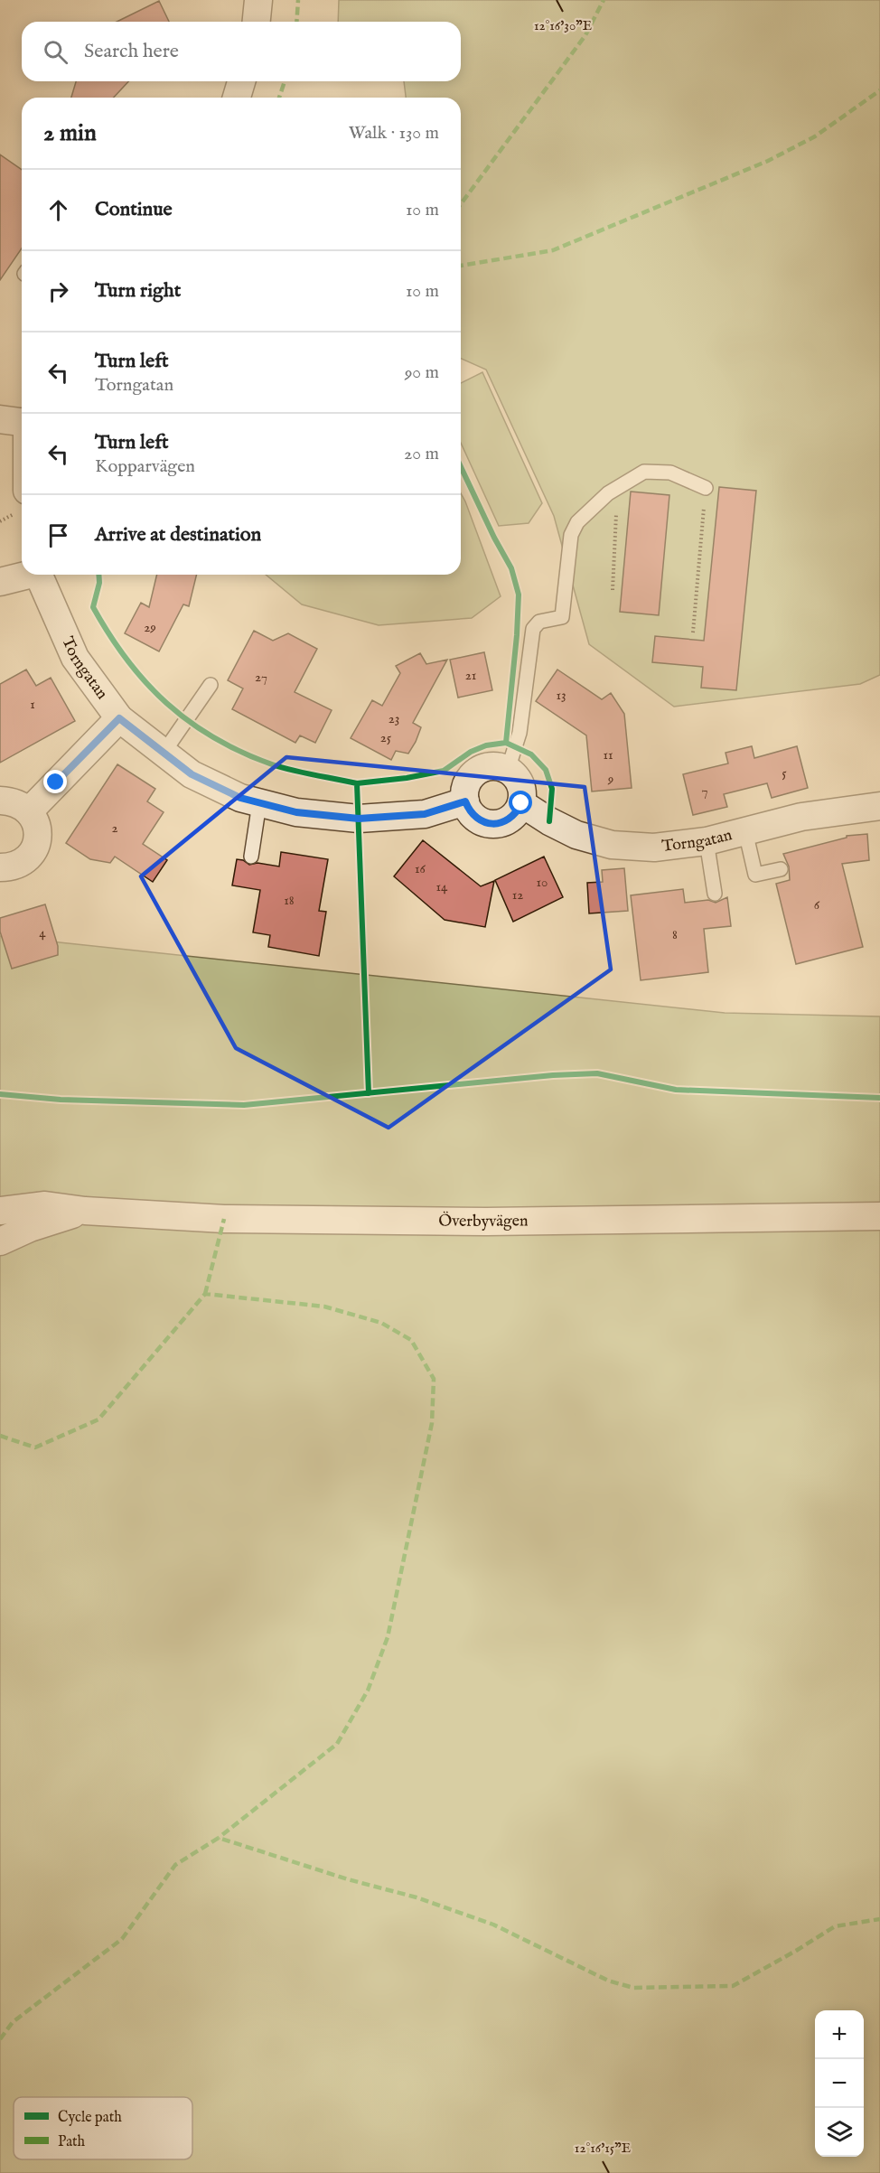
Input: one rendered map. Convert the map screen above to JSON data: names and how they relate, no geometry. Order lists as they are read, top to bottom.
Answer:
{
  "streets": {
    "street": ["Torngatan", "Överbyvägen"]
  },
  "house_numbers": [
    "29",
    "21",
    "27",
    "13",
    "1",
    "23",
    "25",
    "11",
    "5",
    "9",
    "7",
    "2",
    "16",
    "10",
    "14",
    "12",
    "18",
    "6",
    "4",
    "8"
  ],
  "legend": ["Cycle path", "Path"],
  "page": {
    "search": "Search here",
    "heading": ["2 min", "Walk · 130 m"],
    "list": [
      ["Continue", "10 m"],
      ["Turn right", "10 m"],
      ["Turn left", "Torngatan", "90 m"],
      ["Turn left", "Kopparvägen", "20 m"],
      "Arrive at destination"
    ],
    "map_buttons": ["+", "−"]
  },
  "coordinates": ["12°16'30\"E", "12°16'15\"E"]
}
